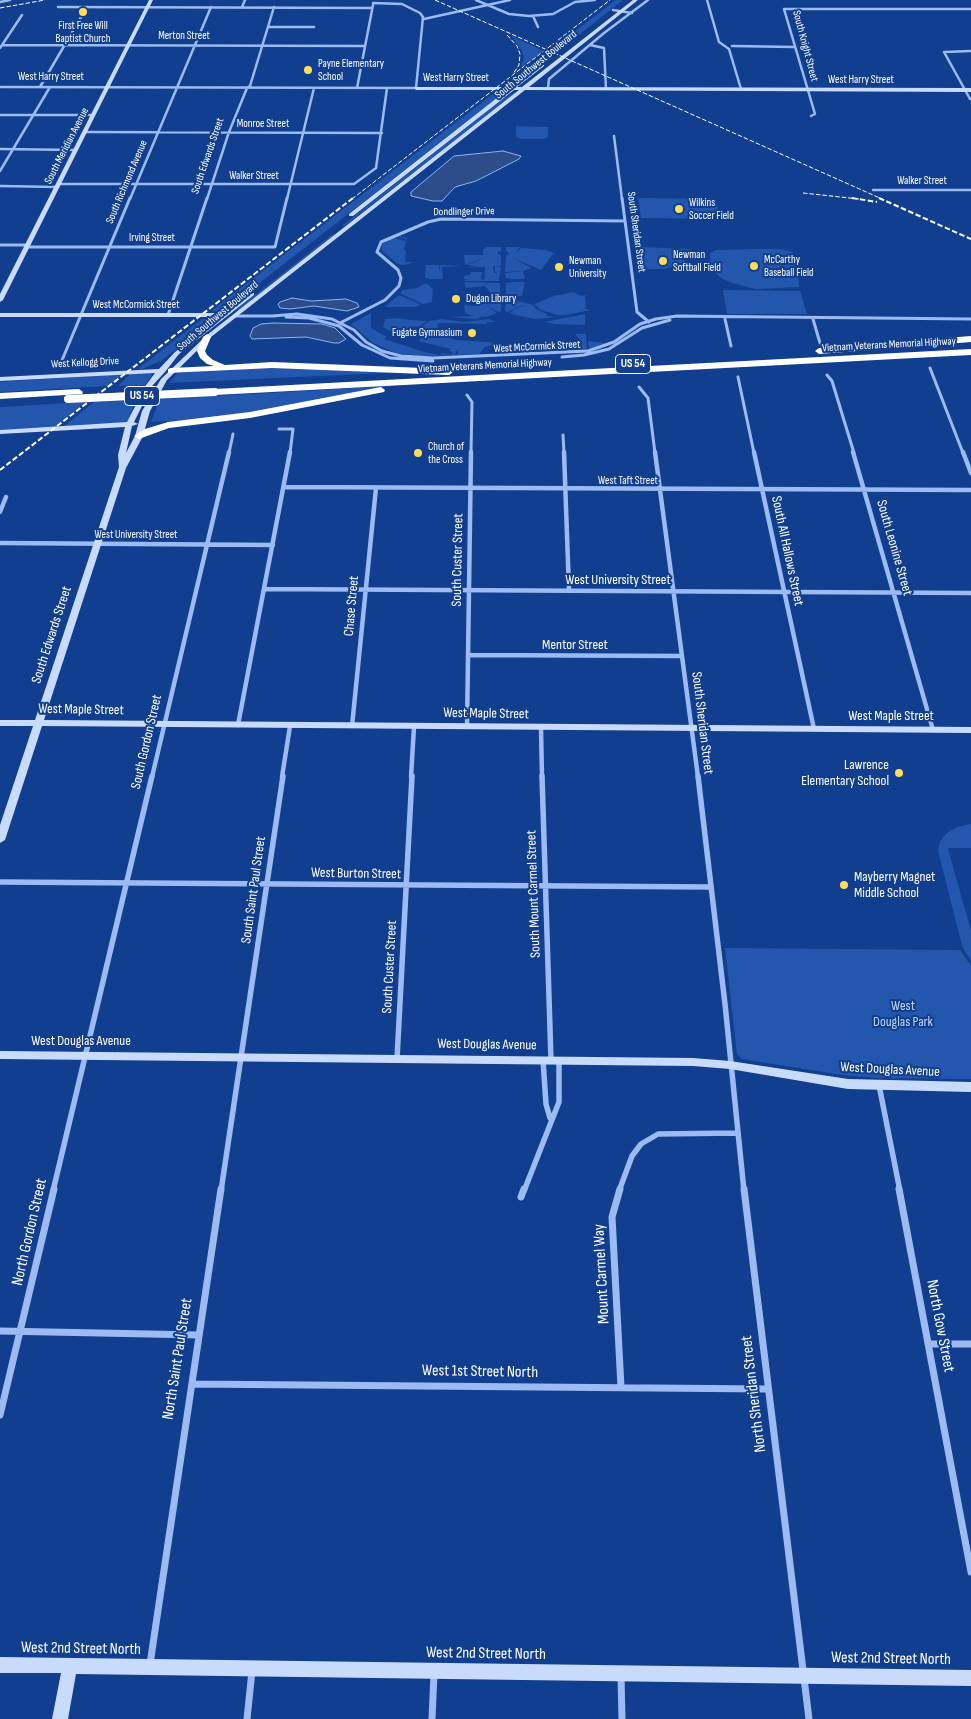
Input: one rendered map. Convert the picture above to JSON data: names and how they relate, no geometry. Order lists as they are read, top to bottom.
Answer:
{
  "streets": {
    "highway": ["Vietnam Veterans Memorial Highway", "US 54"],
    "main road": [
      "South Southwest Boulevard",
      "West Harry Street",
      "South Meridian Avenue",
      "South Edwards Street",
      "West McCormick Street",
      "West Kellogg Drive",
      "West Maple Street",
      "West Douglas Avenue",
      "West 2nd Street North"
    ],
    "street": [
      "Merton Street",
      "South Knight Street",
      "Monroe Street",
      "Walker Street",
      "South Richmond Avenue",
      "Dondlinger Drive",
      "South Sheridan Street",
      "Irving Street",
      "West Taft Street",
      "West University Street",
      "South Leonine Street",
      "South All Hallows Street",
      "South Custer Street",
      "Chase Street",
      "Mentor Street",
      "South Gordon Street",
      "West Burton Street",
      "South Saint Paul Street",
      "South Mount Carmel Street",
      "North Gordon Street",
      "Mount Carmel Way",
      "North Gow Street",
      "North Saint Paul Street",
      "West 1st Street North",
      "North Sheridan Street"
    ]
  },
  "crossings": [
    ["Merton Street", "South Meridian Avenue"],
    ["Merton Street", "South Edwards Street"],
    ["Merton Street", "South Richmond Avenue"],
    ["South Knight Street", "West Harry Street"],
    ["South Southwest Boulevard", "West Harry Street"],
    ["South Southwest Boulevard", "South Edwards Street"],
    ["South Southwest Boulevard", "West McCormick Street"],
    ["South Southwest Boulevard", "West Kellogg Drive"],
    ["West Harry Street", "South Meridian Avenue"],
    ["West Harry Street", "South Edwards Street"],
    ["West Harry Street", "South Richmond Avenue"],
    ["Monroe Street", "South Meridian Avenue"],
    ["Monroe Street", "South Edwards Street"],
    ["Monroe Street", "Walker Street"],
    ["Monroe Street", "South Richmond Avenue"],
    ["South Meridian Avenue", "Walker Street"],
    ["South Meridian Avenue", "Irving Street"],
    ["South Edwards Street", "Walker Street"],
    ["South Edwards Street", "Irving Street"],
    ["South Edwards Street", "West McCormick Street"],
    ["South Edwards Street", "West University Street"],
    ["South Edwards Street", "West Maple Street"],
    ["Walker Street", "South Richmond Avenue"],
    ["Walker Street", "Irving Street"],
    ["South Richmond Avenue", "Irving Street"],
    ["South Richmond Avenue", "West McCormick Street"],
    ["Dondlinger Drive", "South Sheridan Street"],
    ["Dondlinger Drive", "West McCormick Street"],
    ["South Sheridan Street", "West McCormick Street"],
    ["South Sheridan Street", "West Taft Street"],
    ["South Sheridan Street", "West University Street"],
    ["South Sheridan Street", "Mentor Street"],
    ["South Sheridan Street", "West Maple Street"],
    ["South Sheridan Street", "West Burton Street"],
    ["South Sheridan Street", "West Douglas Avenue"],
    ["South Sheridan Street", "North Sheridan Street"],
    ["West Taft Street", "South Leonine Street"],
    ["West Taft Street", "South All Hallows Street"],
    ["West Taft Street", "South Custer Street"],
    ["West Taft Street", "Chase Street"],
    ["West University Street", "South Leonine Street"],
    ["West University Street", "South All Hallows Street"],
    ["West University Street", "South Custer Street"],
    ["West University Street", "Chase Street"],
    ["West University Street", "South Gordon Street"],
    ["South Leonine Street", "West Maple Street"],
    ["South All Hallows Street", "West Maple Street"],
    ["South Custer Street", "Mentor Street"],
    ["South Custer Street", "West Maple Street"],
    ["South Custer Street", "West Burton Street"],
    ["South Custer Street", "West Douglas Avenue"],
    ["Chase Street", "West Maple Street"],
    ["West Maple Street", "South Gordon Street"],
    ["West Maple Street", "South Saint Paul Street"],
    ["West Maple Street", "South Mount Carmel Street"],
    ["South Gordon Street", "West Burton Street"],
    ["South Gordon Street", "West Douglas Avenue"],
    ["South Gordon Street", "North Gordon Street"],
    ["West Burton Street", "South Saint Paul Street"],
    ["West Burton Street", "South Mount Carmel Street"],
    ["South Saint Paul Street", "West Douglas Avenue"],
    ["South Saint Paul Street", "North Saint Paul Street"],
    ["South Mount Carmel Street", "West Douglas Avenue"],
    ["West Douglas Avenue", "North Gordon Street"],
    ["West Douglas Avenue", "North Gow Street"],
    ["West Douglas Avenue", "North Saint Paul Street"],
    ["West Douglas Avenue", "North Sheridan Street"],
    ["Mount Carmel Way", "West 1st Street North"],
    ["Mount Carmel Way", "North Sheridan Street"],
    ["North Saint Paul Street", "West 1st Street North"],
    ["North Saint Paul Street", "West 2nd Street North"],
    ["West 1st Street North", "North Sheridan Street"],
    ["North Sheridan Street", "West 2nd Street North"]
  ],
  "parks": ["West Douglas Park"],
  "places": [
    "First Free Will Baptist Church",
    "Payne Elementary School",
    "Wilkins Soccer Field",
    "Newman Softball Field",
    "McCarthy Baseball Field",
    "Newman University",
    "Dugan Library",
    "Fugate Gymnasium",
    "Church of the Cross",
    "Lawrence Elementary School",
    "Mayberry Magnet Middle School"
  ]
}
